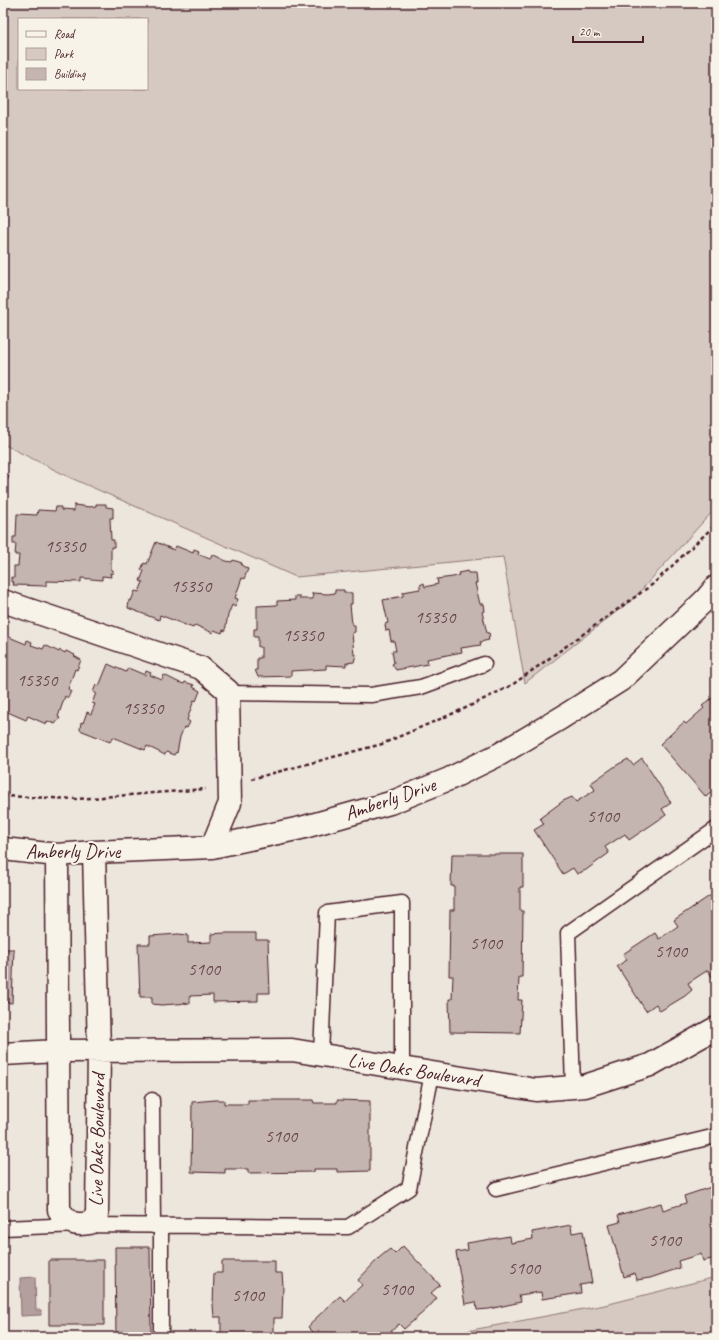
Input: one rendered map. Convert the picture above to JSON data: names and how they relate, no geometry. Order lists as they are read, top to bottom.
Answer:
{
  "streets": {
    "street": ["Amberly Drive", "Live Oaks Boulevard"]
  },
  "crossings": [
    ["Amberly Drive", "Live Oaks Boulevard"]
  ],
  "house_numbers": [
    "15350",
    "15350",
    "15350",
    "15350",
    "15350",
    "15350",
    "5100",
    "5100",
    "5100",
    "5100",
    "5100",
    "5100",
    "5100",
    "5100",
    "5100"
  ],
  "legend": ["Road", "Park", "Building"],
  "scale_bar": "20 m"
}
